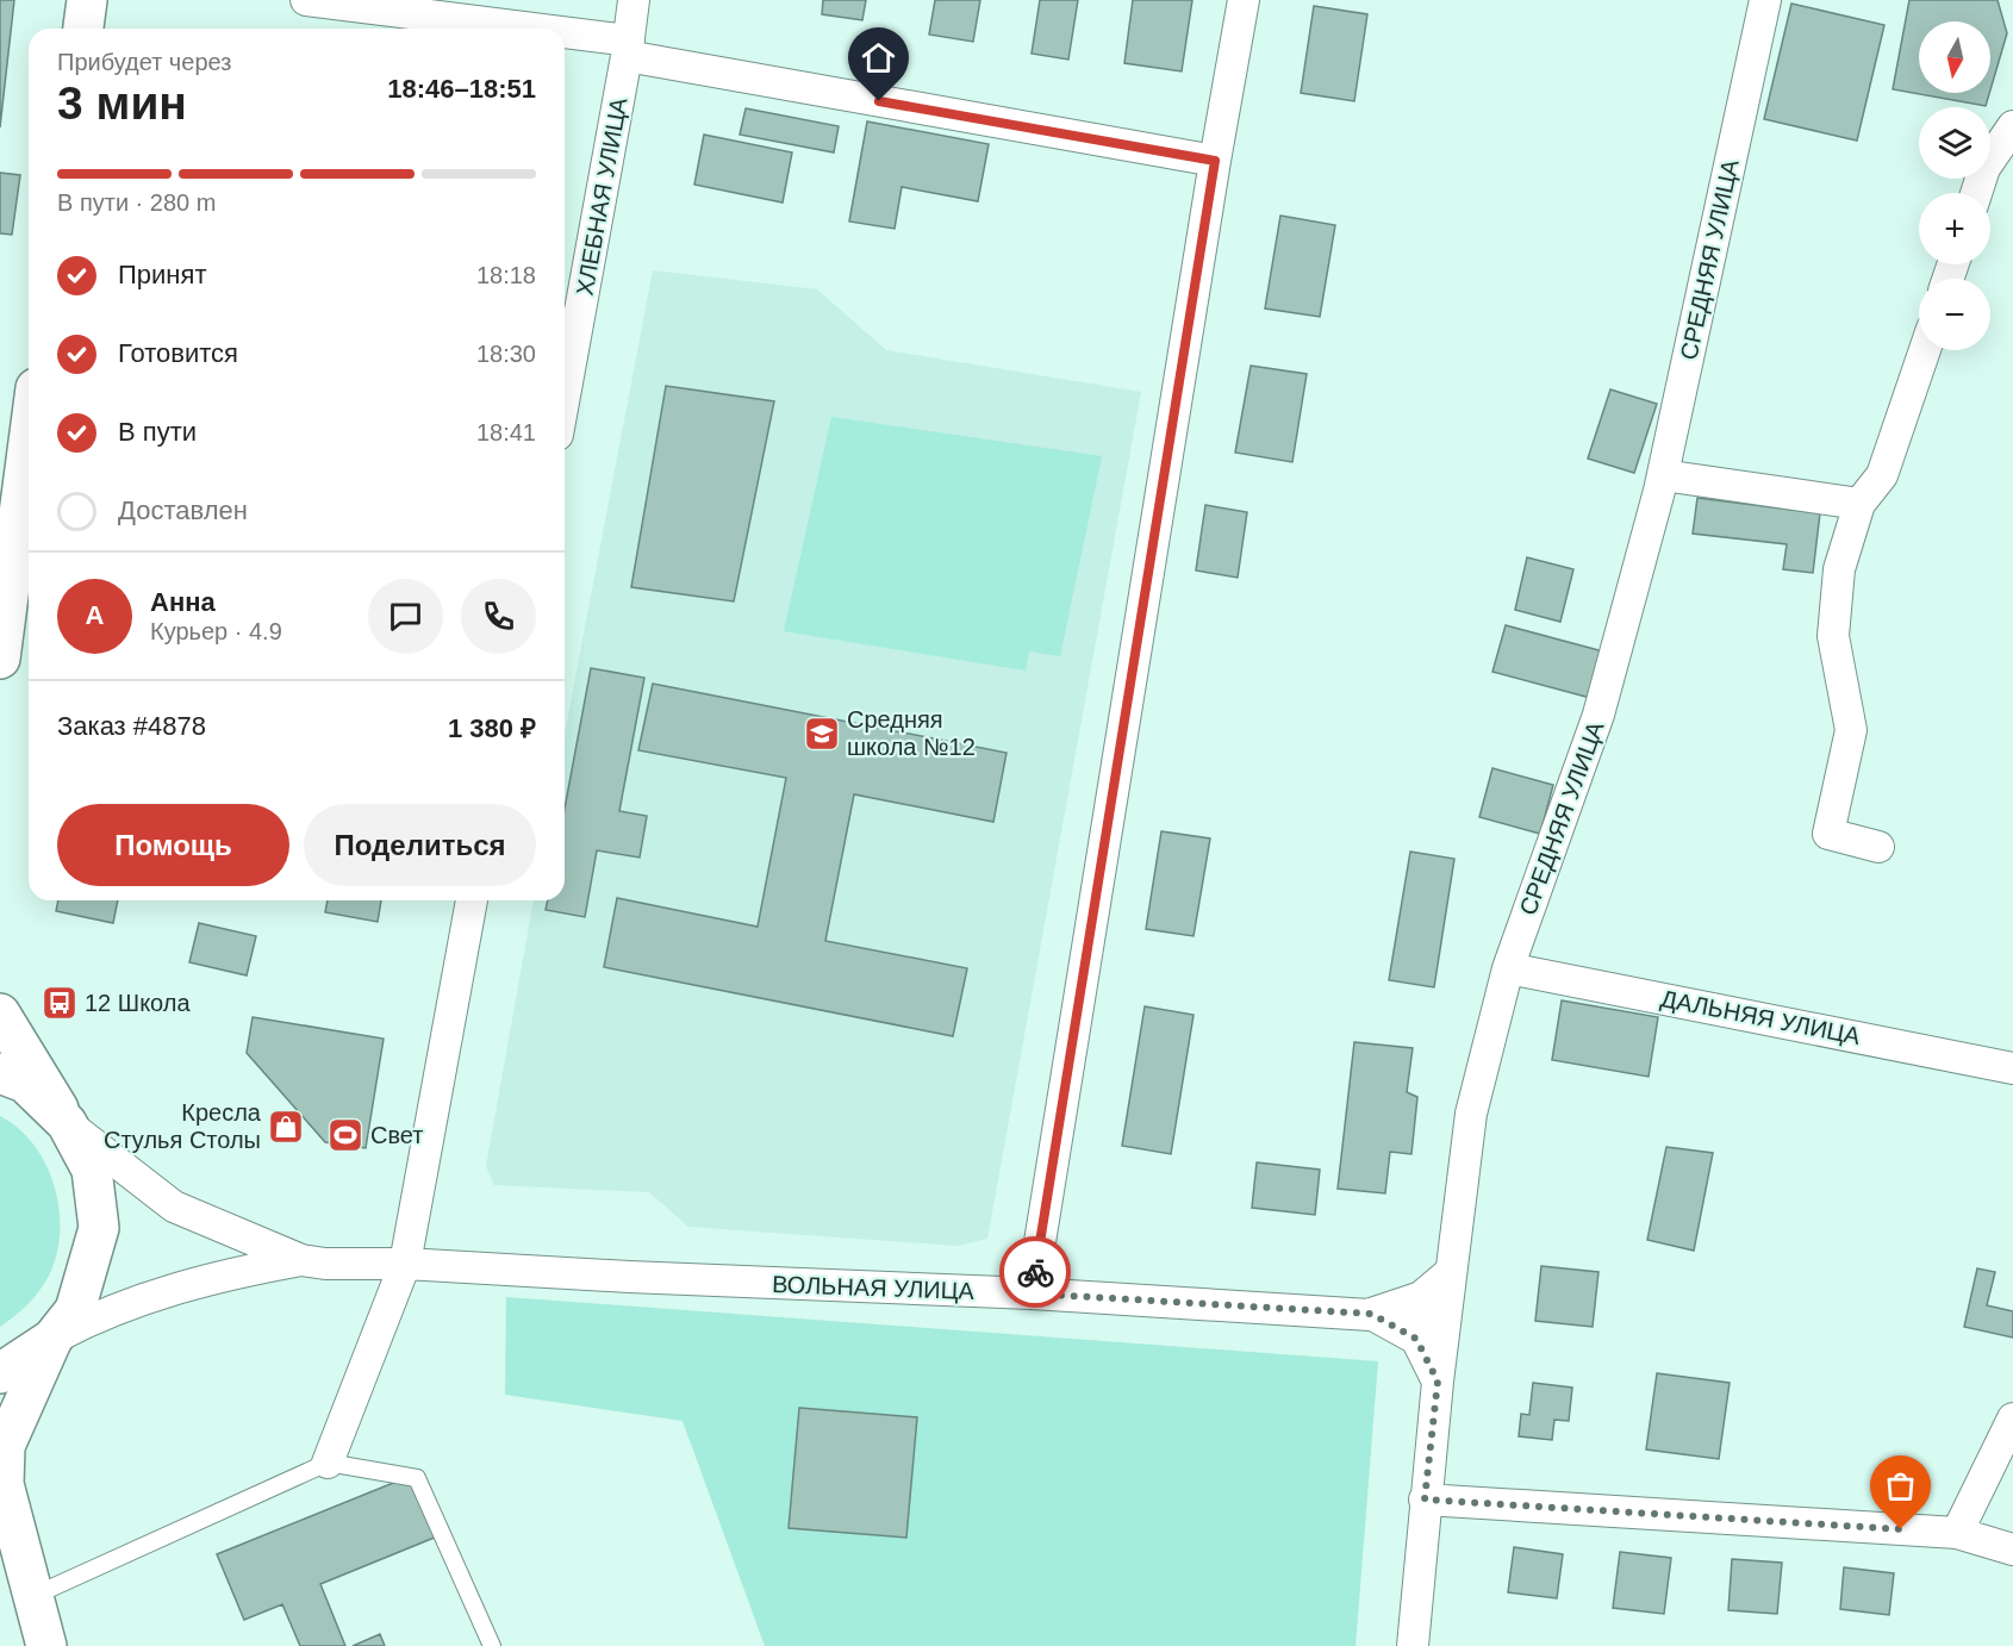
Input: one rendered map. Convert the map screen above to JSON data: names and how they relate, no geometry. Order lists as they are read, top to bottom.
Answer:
{
  "streets": {
    "street": [
      "ХЛЕБНАЯ УЛИЦА",
      "СРЕДНЯЯ УЛИЦА",
      "ДАЛЬНЯЯ УЛИЦА",
      "ВОЛЬНАЯ УЛИЦА"
    ]
  },
  "crossings": [
    ["СРЕДНЯЯ УЛИЦА", "ДАЛЬНЯЯ УЛИЦА"],
    ["СРЕДНЯЯ УЛИЦА", "ВОЛЬНАЯ УЛИЦА"]
  ],
  "places": {
    "school or university": ["Средняя школа №12"],
    "bus stop": ["12 Школа"],
    "shop": ["Кресла Стулья Столы"],
    "sports": ["Свет"]
  },
  "north": "bottom",
  "page": {
    "map_buttons": ["+", "−"],
    "heading": ["3 мин", "Прибудет через", "18:46–18:51"],
    "panel": [
      "Анна",
      "Курьер · 4.9",
      "Заказ #4878",
      "1 380 ₽"
    ],
    "bar": "В пути · 280 m",
    "list": [
      ["Принят", "18:18"],
      ["Готовится", "18:30"],
      ["В пути", "18:41"],
      "Доставлен"
    ],
    "round": "А",
    "buttons": ["Помощь", "Поделиться"]
  }
}
